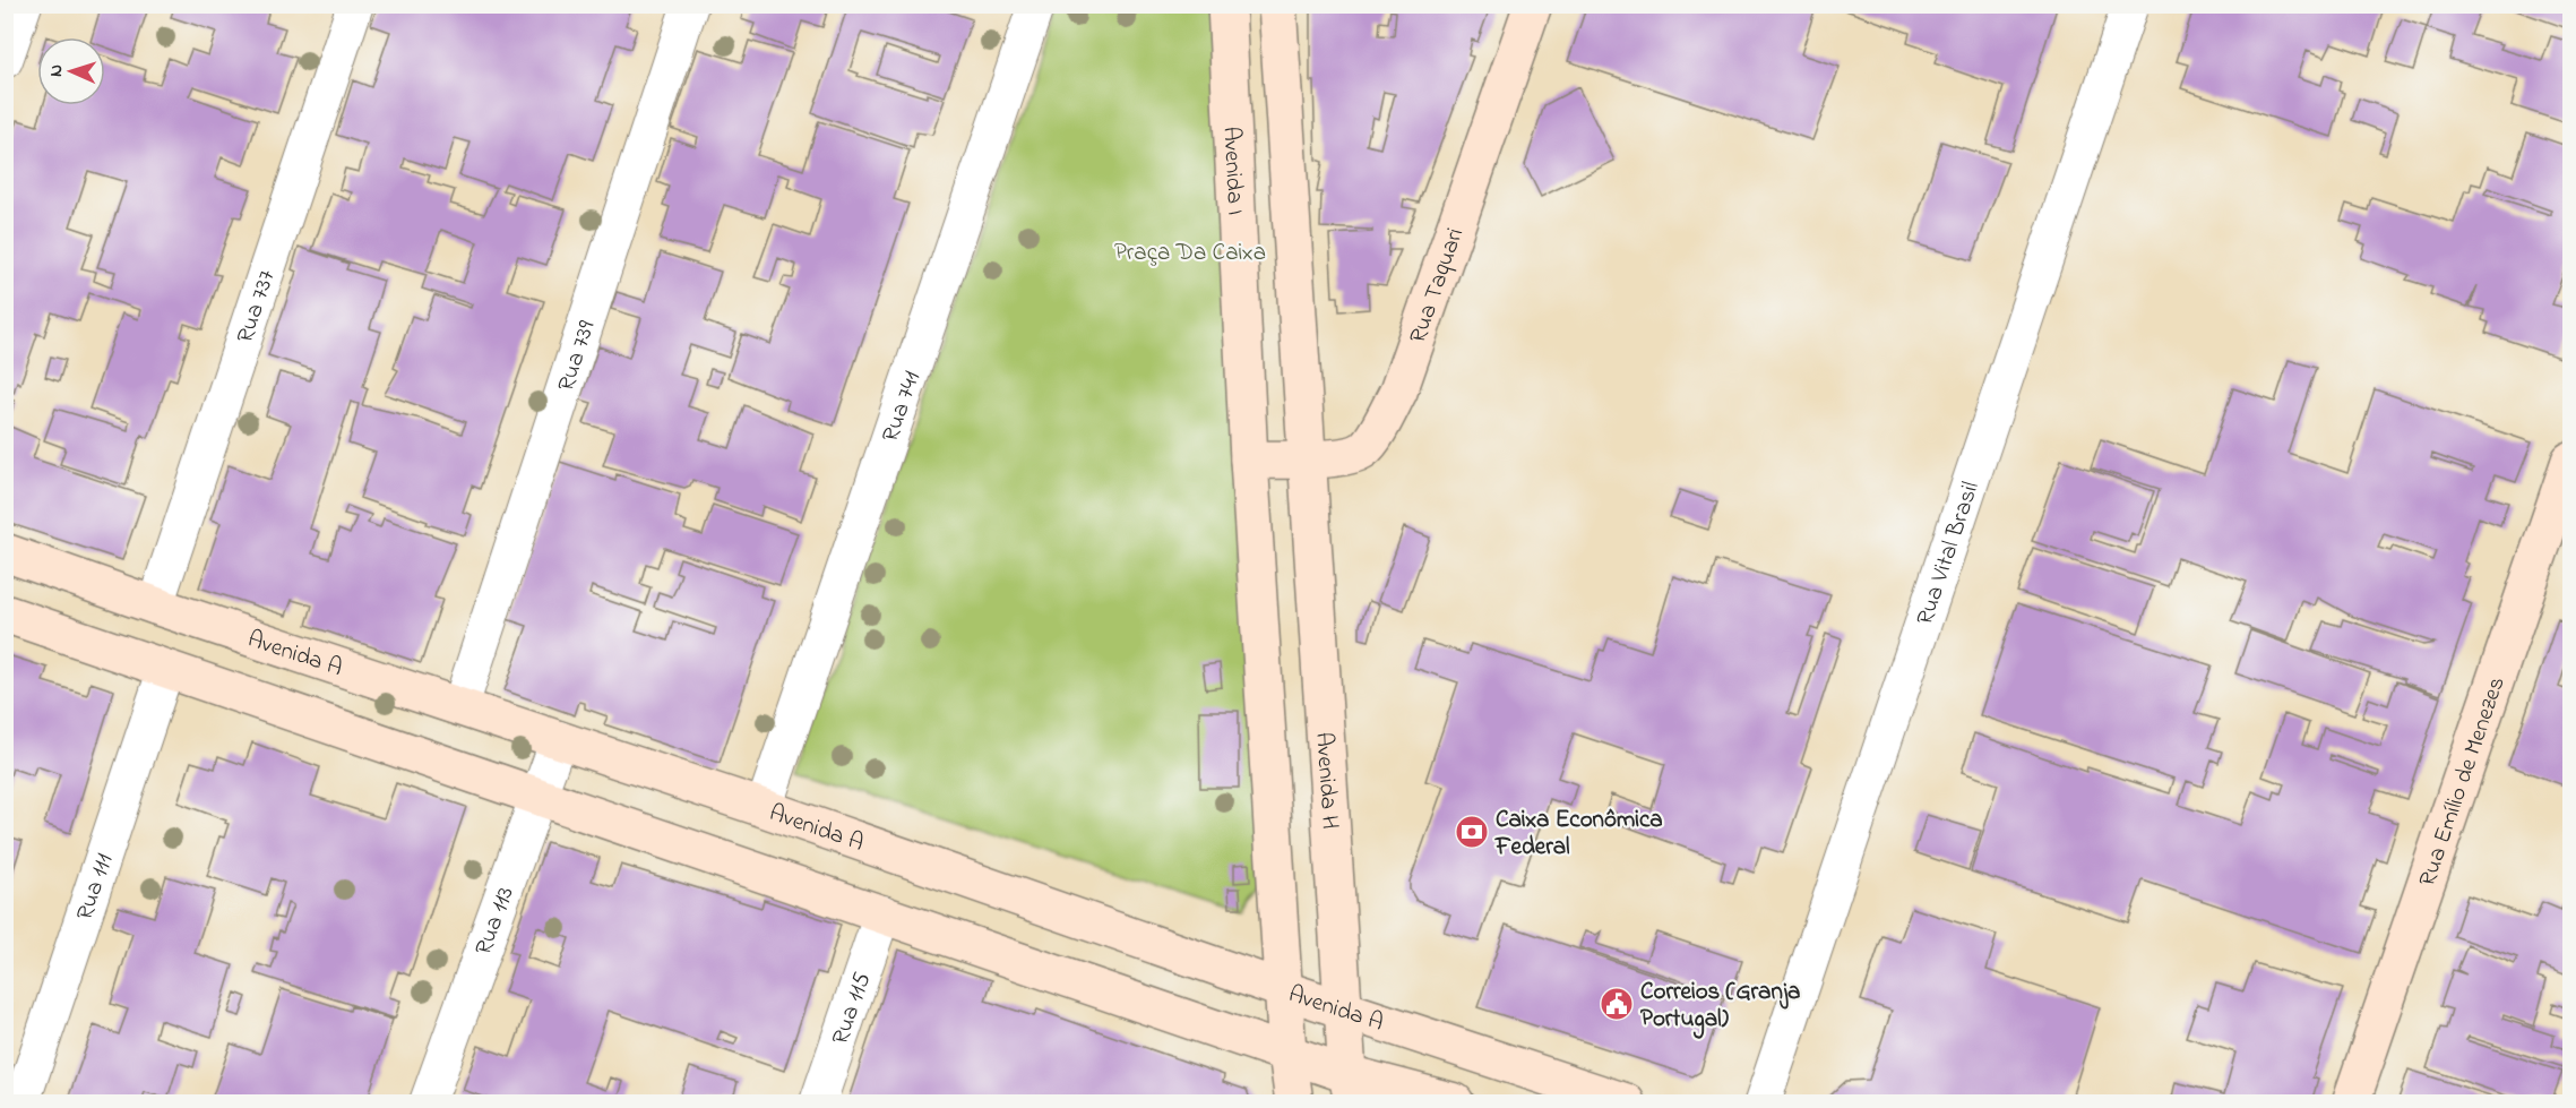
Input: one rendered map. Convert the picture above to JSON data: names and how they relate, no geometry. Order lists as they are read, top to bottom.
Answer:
{
  "streets": {
    "street": [
      "Avenida I",
      "Rua Taquari",
      "Rua 737",
      "Rua 739",
      "Rua 741",
      "Rua Vital Brasil",
      "Avenida A",
      "Avenida H",
      "Rua Emílio de Menezes",
      "Rua 111",
      "Rua 113",
      "Rua 115"
    ]
  },
  "crossings": [
    ["Avenida I", "Rua Taquari"],
    ["Rua Taquari", "Avenida H"],
    ["Rua 737", "Avenida A"],
    ["Rua 739", "Avenida A"],
    ["Rua 741", "Avenida A"],
    ["Avenida A", "Avenida H"],
    ["Avenida A", "Rua 113"]
  ],
  "parks": ["Praça Da Caixa"],
  "places": {
    "bank": ["Caixa Econômica Federal"],
    "public building": ["Correios (Granja Portugal)"]
  },
  "north": "left"
}
